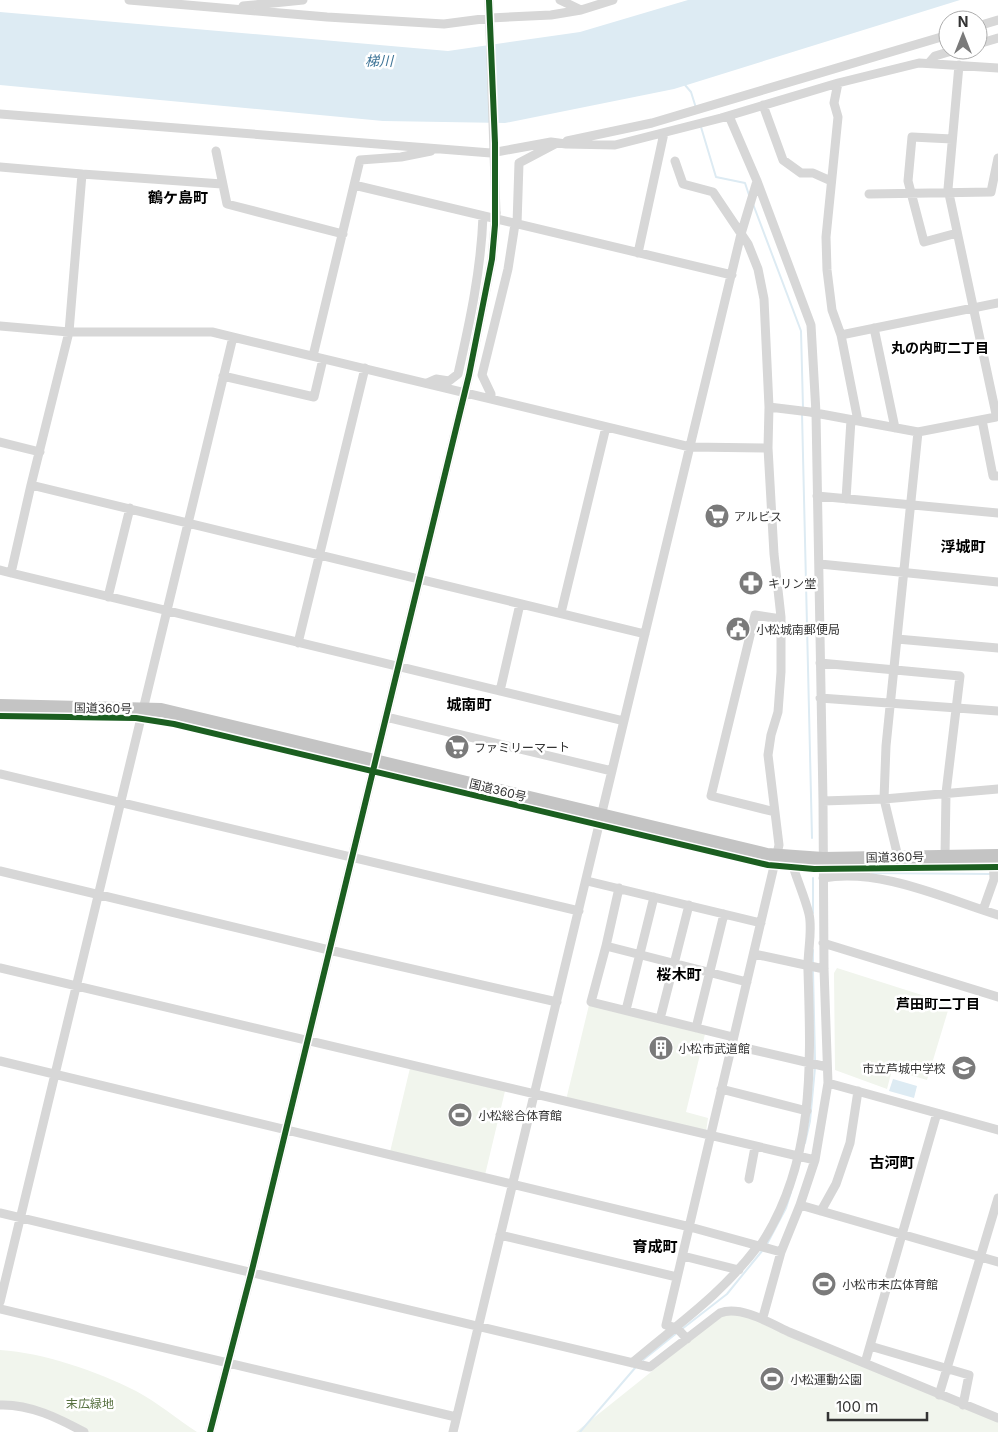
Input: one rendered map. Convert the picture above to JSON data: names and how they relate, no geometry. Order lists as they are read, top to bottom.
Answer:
{
  "streets": {
    "highway": ["国道360号"]
  },
  "districts": [
    "鶴ケ島町",
    "丸の内町二丁目",
    "浮城町",
    "城南町",
    "桜木町",
    "芦田町二丁目",
    "古河町",
    "育成町"
  ],
  "water": ["梯川"],
  "parks": ["末広緑地"],
  "places": {
    "supermarket": ["アルビス", "ファミリーマート"],
    "pharmacy": ["キリン堂"],
    "public building": ["小松城南郵便局"],
    "building": ["小松市武道館"],
    "school or university": ["市立芦城中学校"],
    "sports": ["小松総合体育館", "小松市末広体育館", "小松運動公園"]
  },
  "scale_bar": "100 m",
  "north": "top"
}
